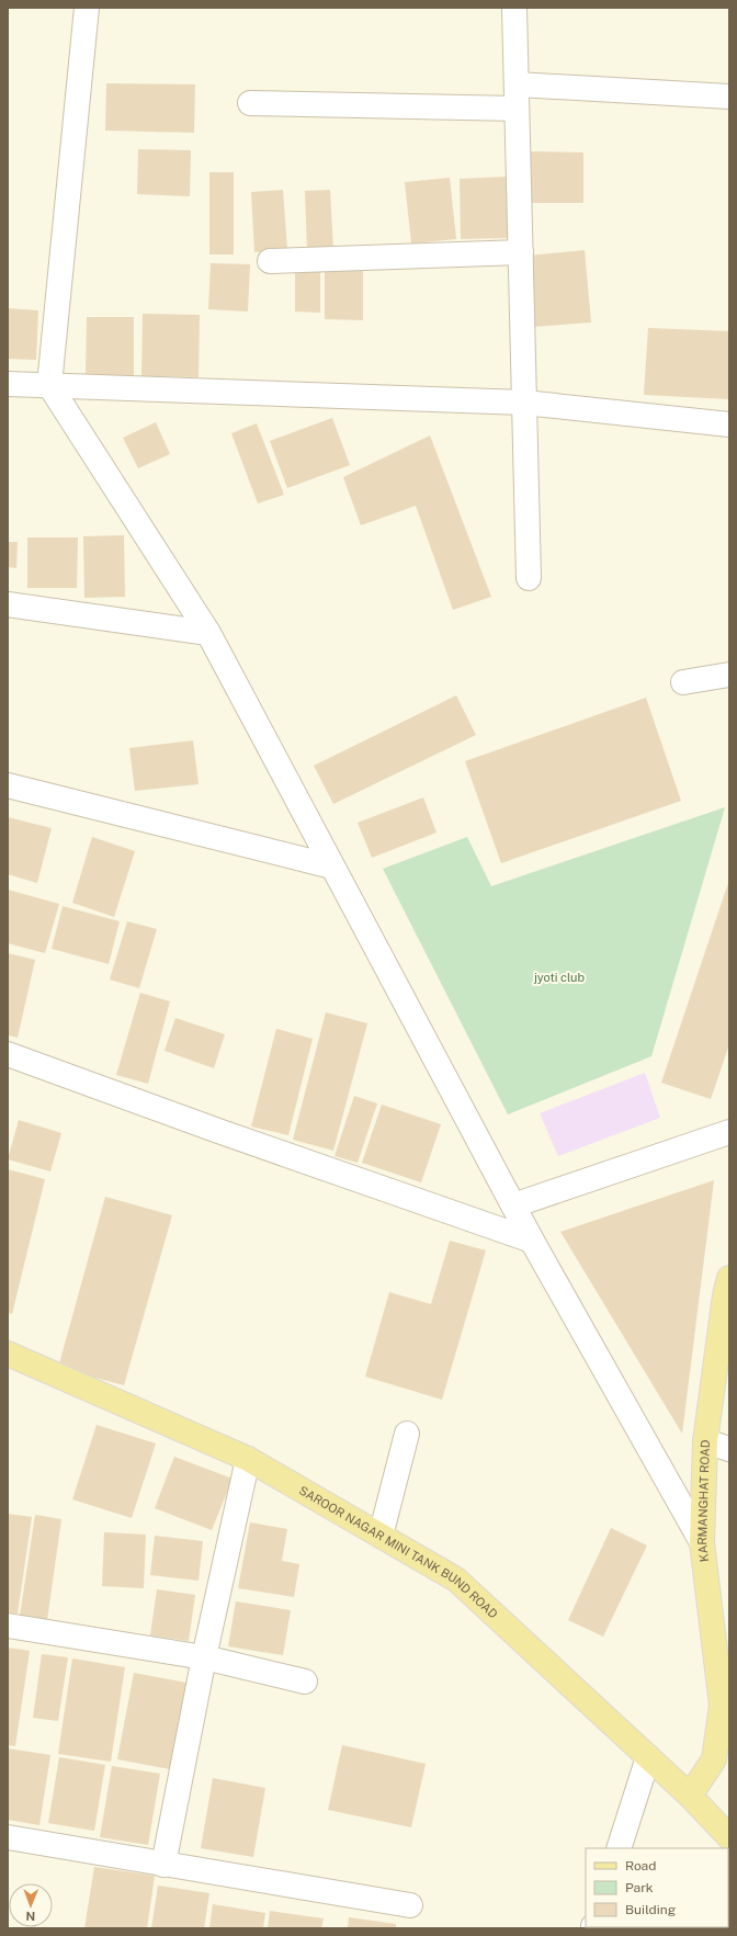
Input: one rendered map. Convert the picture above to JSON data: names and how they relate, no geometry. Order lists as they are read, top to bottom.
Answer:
{
  "streets": {
    "main road": ["KARMANGHAT ROAD", "SAROOR NAGAR MINI TANK BUND ROAD"]
  },
  "crossings": [
    ["KARMANGHAT ROAD", "SAROOR NAGAR MINI TANK BUND ROAD"]
  ],
  "parks": ["jyoti club"],
  "legend": ["Road", "Park", "Building"],
  "north": "bottom"
}
